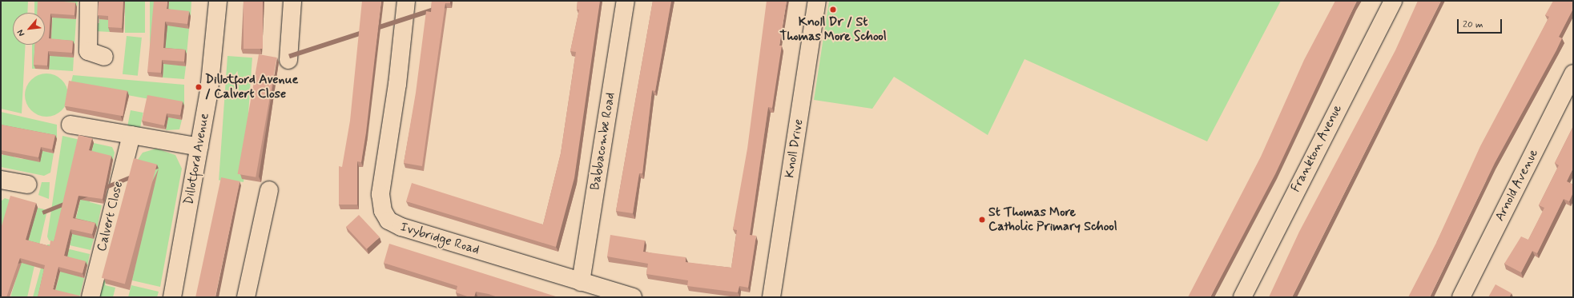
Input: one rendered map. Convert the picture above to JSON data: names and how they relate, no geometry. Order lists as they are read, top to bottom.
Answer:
{
  "streets": {
    "street": [
      "Babbacombe Road",
      "Knoll Drive",
      "Frankton Avenue",
      "Dillotford Avenue",
      "Arnold Avenue",
      "Calvert Close",
      "Ivybridge Road"
    ]
  },
  "crossings": [
    ["Babbacombe Road", "Ivybridge Road"]
  ],
  "places": ["Knoll Dr / St Thomas More School", "Dillotford Avenue / Calvert Close", "St Thomas More Catholic Primary School"],
  "scale_bar": "20 m",
  "north": "bottom left"
}
